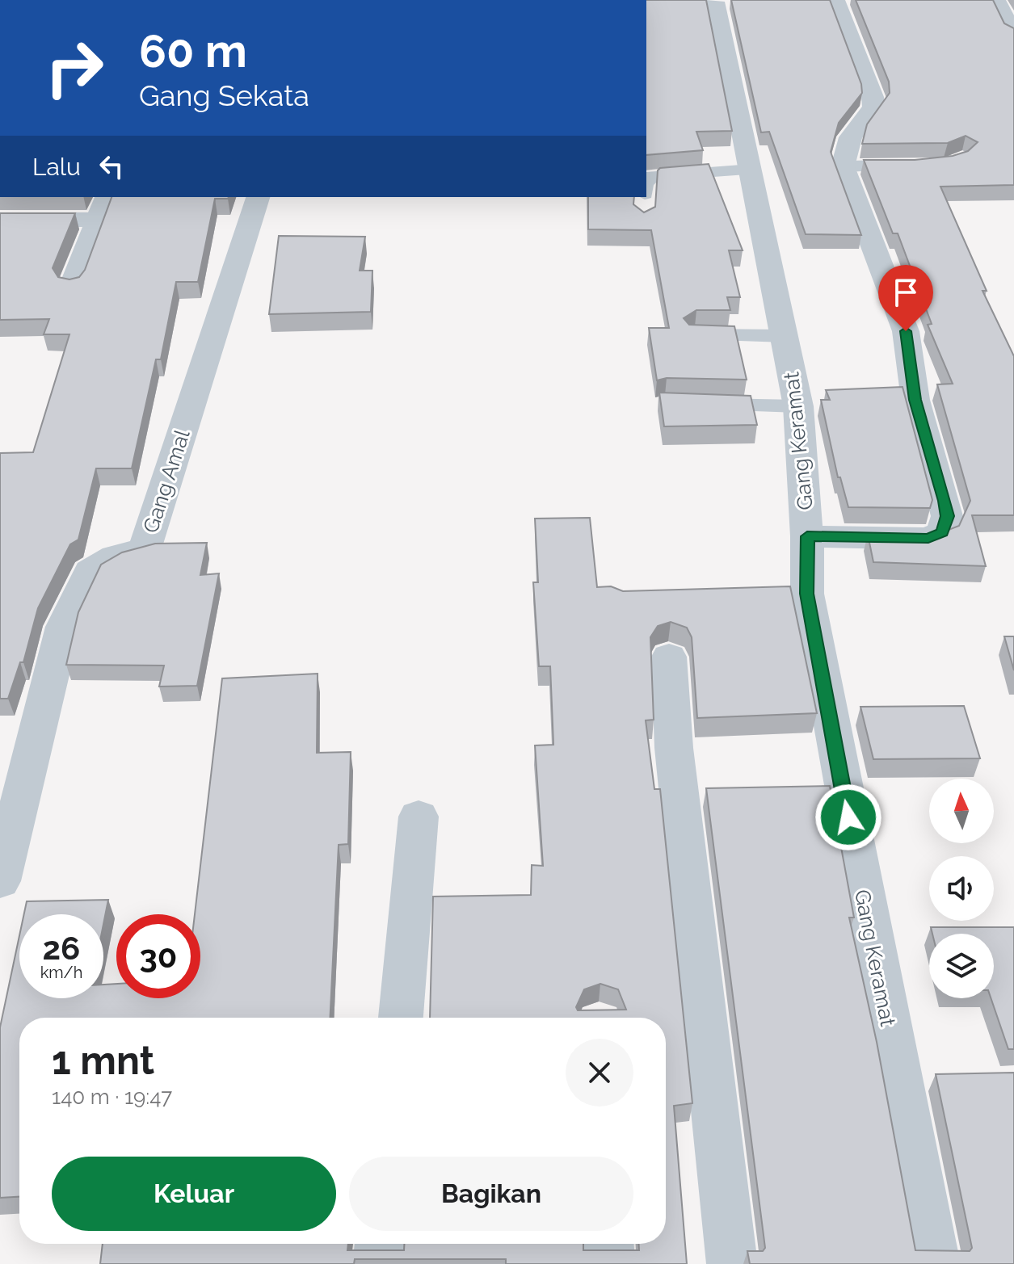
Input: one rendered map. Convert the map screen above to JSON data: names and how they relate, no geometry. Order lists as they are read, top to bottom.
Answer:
{
  "streets": {
    "street": ["Gang Keramat", "Gang Amal"]
  },
  "north": "top",
  "page": {
    "turn": ["60 m", "Gang Sekata"],
    "then": "Lalu",
    "speed": "26 km/h",
    "limit": "30",
    "heading": ["1 mnt", "140 m · 19:47"],
    "buttons": ["Keluar", "Bagikan"]
  }
}
